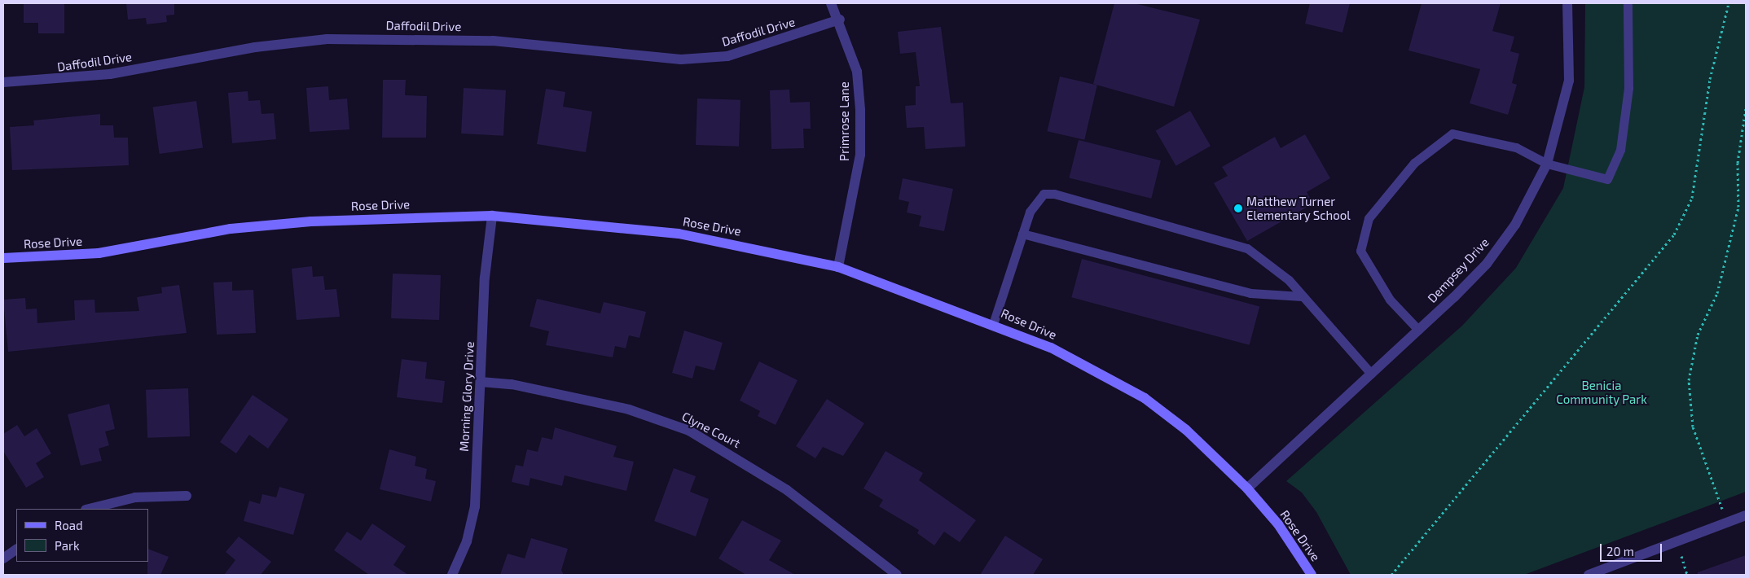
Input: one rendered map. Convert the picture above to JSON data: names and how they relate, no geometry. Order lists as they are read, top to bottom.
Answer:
{
  "streets": {
    "main road": ["Rose Drive"],
    "street": [
      "Daffodil Drive",
      "Primrose Lane",
      "Dempsey Drive",
      "Morning Glory Drive",
      "Clyne Court"
    ]
  },
  "crossings": [
    ["Daffodil Drive", "Primrose Lane"],
    ["Primrose Lane", "Rose Drive"],
    ["Rose Drive", "Dempsey Drive"],
    ["Rose Drive", "Morning Glory Drive"],
    ["Morning Glory Drive", "Clyne Court"]
  ],
  "parks": ["Benicia Community Park"],
  "places": ["Matthew Turner Elementary School"],
  "legend": ["Road", "Park"],
  "scale_bar": "20 m"
}
